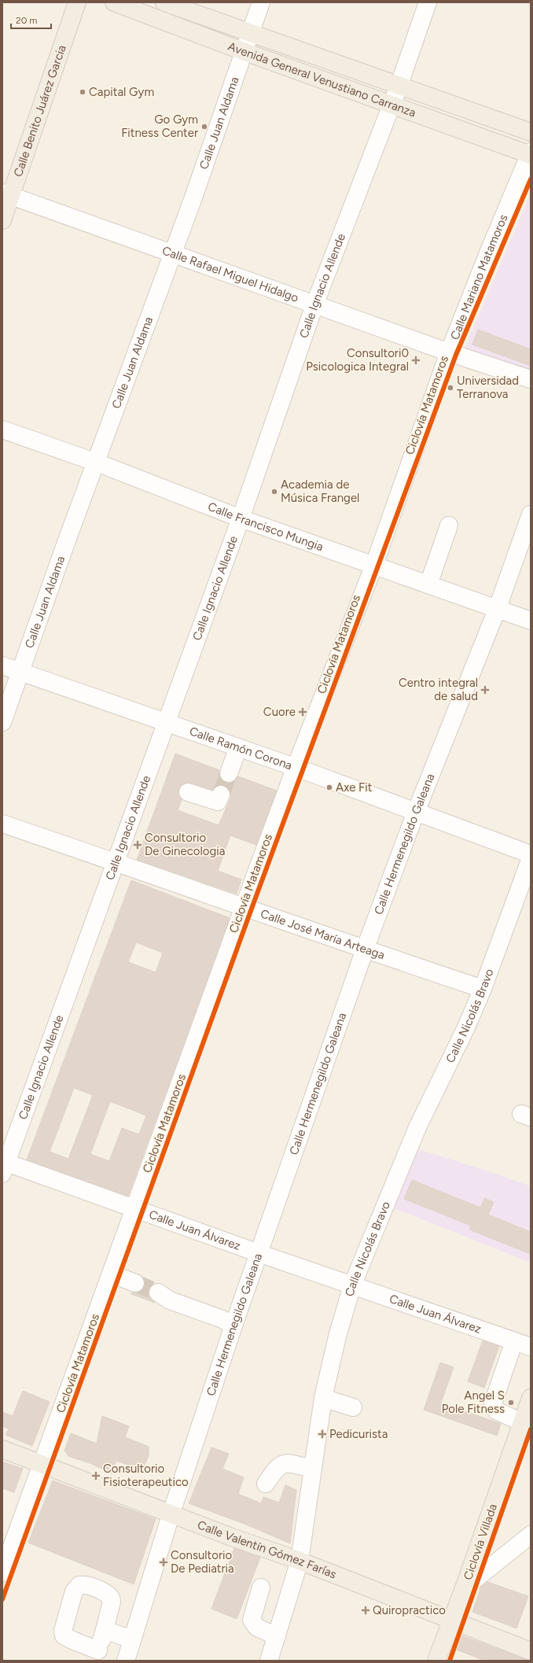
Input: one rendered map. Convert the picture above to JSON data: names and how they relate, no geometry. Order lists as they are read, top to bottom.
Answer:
{
  "streets": {
    "main road": ["Avenida General Venustiano Carranza", "Calle Benito Juárez Garcia", "Calle Valentín Gómez Farías"],
    "street": [
      "Calle Juan Aldama",
      "Calle Rafael Miguel Hidalgo",
      "Calle Mariano Matamoros",
      "Calle Ignacio Allende",
      "Calle Francisco Mungia",
      "Calle Ramón Corona",
      "Calle Hermenegildo Galeana",
      "Calle José María Arteaga",
      "Calle Nicolás Bravo",
      "Calle Juan Álvarez"
    ],
    "cycle path": ["Ciclovía Matamoros", "Ciclovía Villada"]
  },
  "crossings": [
    ["Avenida General Venustiano Carranza", "Calle Juan Aldama"],
    ["Avenida General Venustiano Carranza", "Calle Mariano Matamoros"],
    ["Avenida General Venustiano Carranza", "Calle Ignacio Allende"],
    ["Calle Benito Juárez Garcia", "Calle Rafael Miguel Hidalgo"],
    ["Calle Juan Aldama", "Calle Rafael Miguel Hidalgo"],
    ["Calle Juan Aldama", "Calle Francisco Mungia"],
    ["Calle Juan Aldama", "Calle Ramón Corona"],
    ["Calle Rafael Miguel Hidalgo", "Calle Mariano Matamoros"],
    ["Calle Rafael Miguel Hidalgo", "Calle Ignacio Allende"],
    ["Calle Mariano Matamoros", "Calle Francisco Mungia"],
    ["Calle Mariano Matamoros", "Calle Ramón Corona"],
    ["Calle Mariano Matamoros", "Calle José María Arteaga"],
    ["Calle Mariano Matamoros", "Calle Juan Álvarez"],
    ["Calle Mariano Matamoros", "Calle Valentín Gómez Farías"],
    ["Calle Ignacio Allende", "Calle Francisco Mungia"],
    ["Calle Ignacio Allende", "Calle Ramón Corona"],
    ["Calle Ignacio Allende", "Calle José María Arteaga"],
    ["Calle Ignacio Allende", "Calle Juan Álvarez"],
    ["Calle Francisco Mungia", "Calle Hermenegildo Galeana"],
    ["Calle Ramón Corona", "Calle Hermenegildo Galeana"],
    ["Calle Hermenegildo Galeana", "Calle José María Arteaga"],
    ["Calle Hermenegildo Galeana", "Calle Juan Álvarez"],
    ["Calle Hermenegildo Galeana", "Calle Valentín Gómez Farías"],
    ["Calle José María Arteaga", "Calle Nicolás Bravo"],
    ["Calle Nicolás Bravo", "Calle Juan Álvarez"],
    ["Calle Nicolás Bravo", "Calle Valentín Gómez Farías"]
  ],
  "places": {
    "other": [
      "Capital Gym",
      "Go Gym Fitness Center",
      "Universidad Terranova",
      "Academia de Música Frangel",
      "Axe Fit",
      "Angel S Pole Fitness"
    ],
    "health": [
      "Consultori0 Psicologica Integral",
      "Centro integral de salud",
      "Cuore",
      "Consultorio De Ginecologia",
      "Pedicurista",
      "Consultorio Fisioterapeutico",
      "Consultorio De Pediatria",
      "Quiropractico"
    ]
  },
  "scale_bar": "20 m"
}
